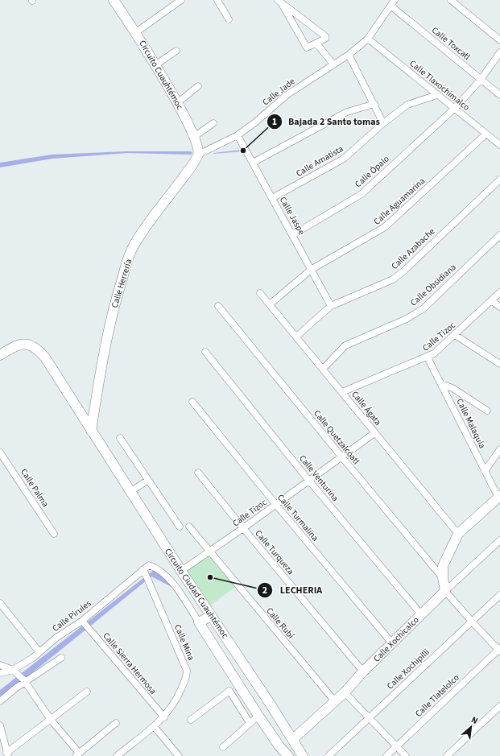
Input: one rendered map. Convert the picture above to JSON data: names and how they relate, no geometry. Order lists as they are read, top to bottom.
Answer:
{
  "streets": {
    "main road": [
      "Circuito Cuauhtémoc",
      "Calle Herrería",
      "Circuito Ciudad Cuauhtémoc",
      "Calle Xochicalco"
    ],
    "street": [
      "Calle Toxcatl",
      "Calle Tlaxochimalco",
      "Calle Jade",
      "Calle Amatista",
      "Calle Ópalo",
      "Calle Aguamarina",
      "Calle Jaspe",
      "Calle Azabache",
      "Calle Obsidiana",
      "Calle Tizoc",
      "Calle Ágata",
      "Calle Malaquia",
      "Calle Quetzalcóatl",
      "Calle Venturina",
      "Calle Palma",
      "Calle Turmalina",
      "Calle Turqueza",
      "Calle Pirules",
      "Calle Rubí",
      "Calle Mina",
      "Calle Sierra Hermosa",
      "Calle Xochipilli",
      "Calle Tlatelolco"
    ]
  },
  "crossings": [
    ["Calle Toxcatl", "Calle Jade"],
    ["Calle Toxcatl", "Calle Ópalo"],
    ["Circuito Cuauhtémoc", "Calle Jade"],
    ["Circuito Cuauhtémoc", "Calle Herrería"],
    ["Calle Tlaxochimalco", "Calle Jade"],
    ["Calle Tlaxochimalco", "Calle Amatista"],
    ["Calle Tlaxochimalco", "Calle Ópalo"],
    ["Calle Tlaxochimalco", "Calle Aguamarina"],
    ["Calle Jade", "Calle Jaspe"],
    ["Calle Jade", "Calle Herrería"],
    ["Calle Amatista", "Calle Jaspe"],
    ["Calle Ópalo", "Calle Jaspe"],
    ["Calle Aguamarina", "Calle Jaspe"],
    ["Calle Aguamarina", "Calle Ágata"],
    ["Calle Jaspe", "Calle Azabache"],
    ["Calle Azabache", "Calle Ágata"],
    ["Calle Herrería", "Circuito Ciudad Cuauhtémoc"],
    ["Calle Obsidiana", "Calle Ágata"],
    ["Calle Tizoc", "Calle Ágata"],
    ["Calle Tizoc", "Calle Malaquia"],
    ["Calle Tizoc", "Calle Quetzalcóatl"],
    ["Calle Tizoc", "Calle Venturina"],
    ["Calle Tizoc", "Calle Turmalina"],
    ["Calle Tizoc", "Calle Turqueza"],
    ["Calle Tizoc", "Circuito Ciudad Cuauhtémoc"],
    ["Calle Tizoc", "Calle Rubí"],
    ["Calle Venturina", "Calle Xochicalco"],
    ["Calle Turmalina", "Calle Xochicalco"],
    ["Calle Turqueza", "Calle Xochicalco"],
    ["Circuito Ciudad Cuauhtémoc", "Calle Xochicalco"],
    ["Calle Pirules", "Calle Mina"],
    ["Calle Pirules", "Calle Sierra Hermosa"],
    ["Calle Rubí", "Calle Xochicalco"],
    ["Calle Mina", "Calle Sierra Hermosa"]
  ],
  "places": ["Bajada 2 Santo tomas", "LECHERIA"],
  "north": "top right"
}
